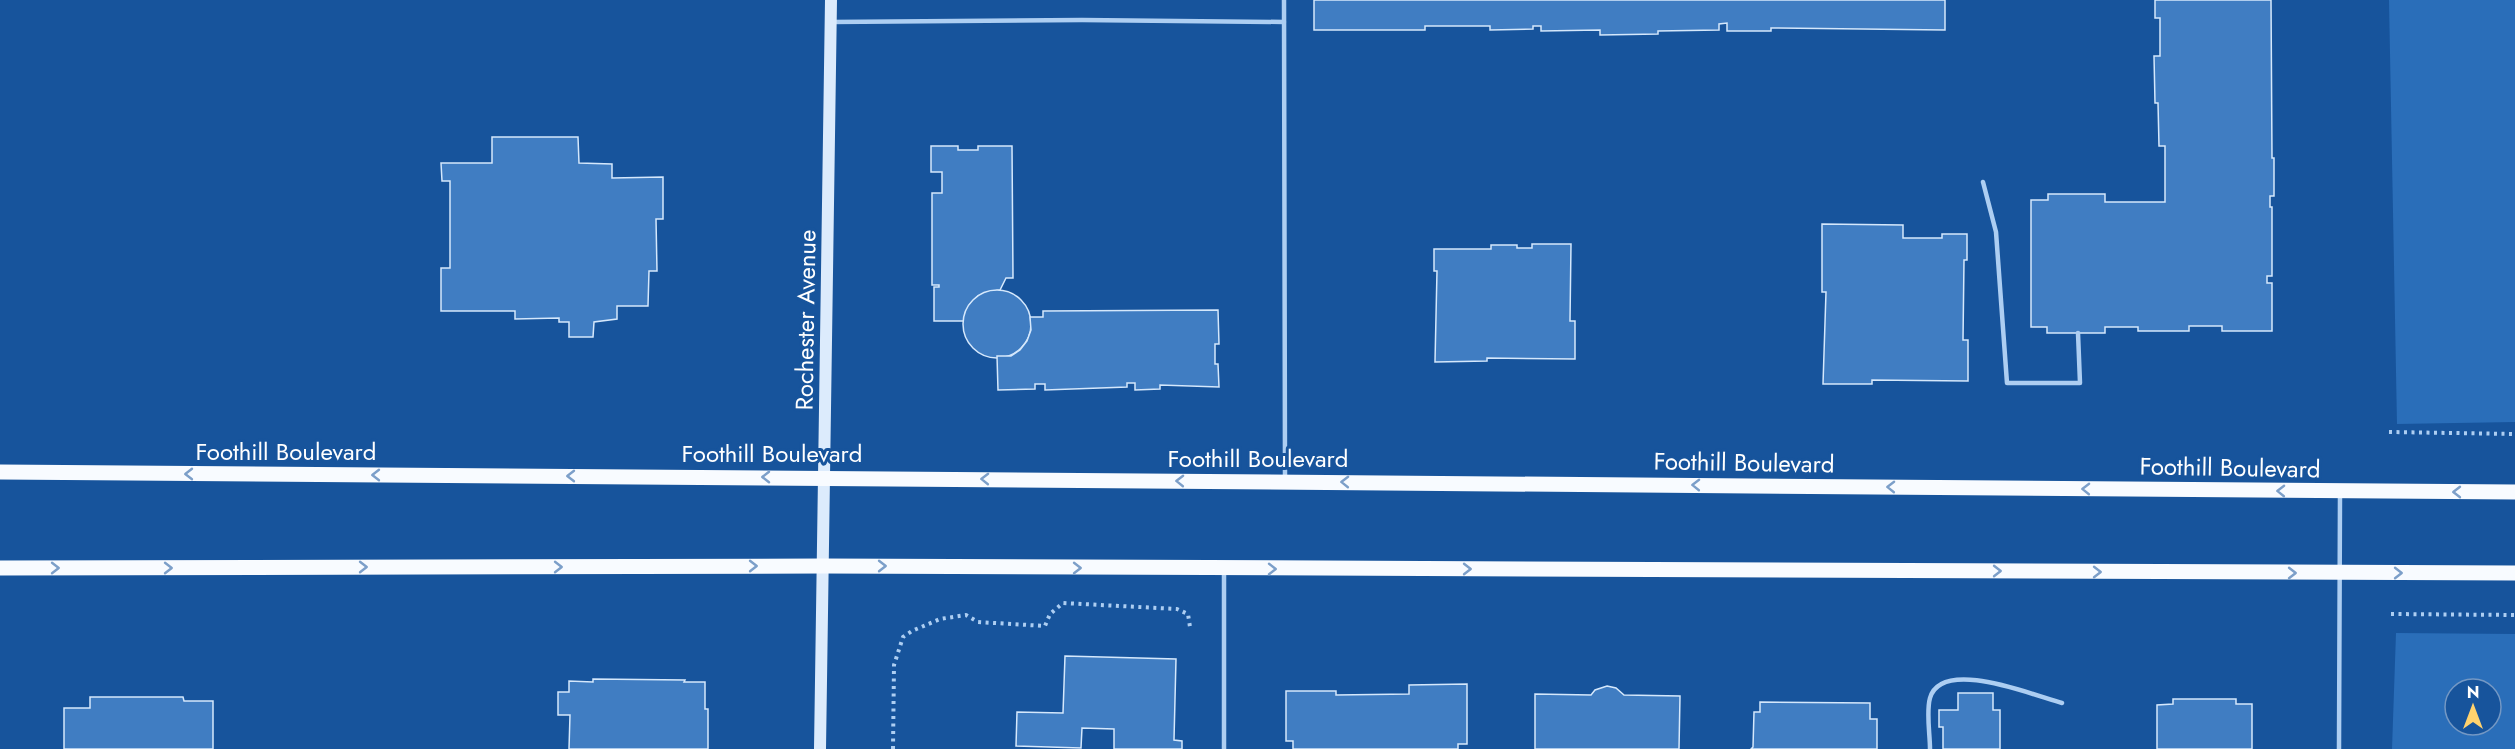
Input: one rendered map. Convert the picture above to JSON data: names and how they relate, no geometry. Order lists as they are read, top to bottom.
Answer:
{
  "streets": {
    "main road": ["Rochester Avenue", "Foothill Boulevard"]
  },
  "crossings": [
    ["Rochester Avenue", "Foothill Boulevard"]
  ],
  "north": "top"
}
